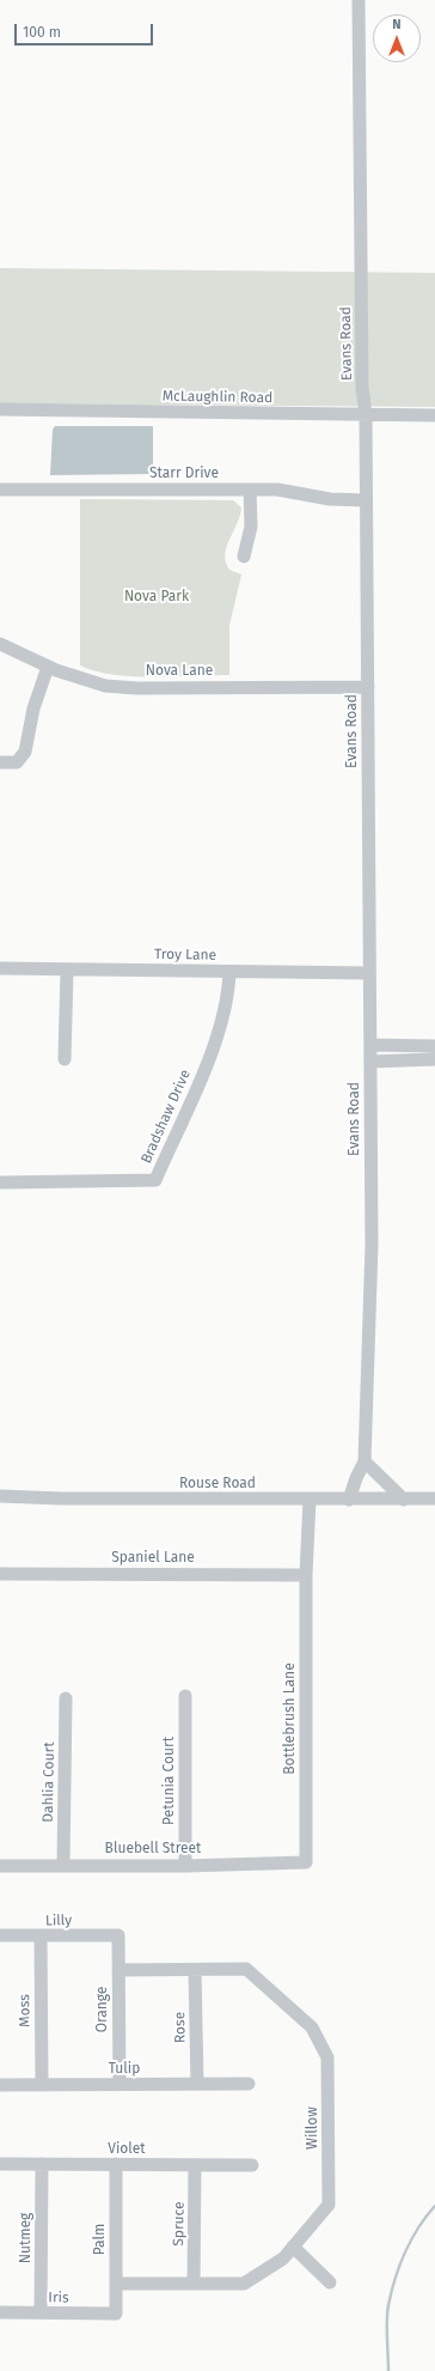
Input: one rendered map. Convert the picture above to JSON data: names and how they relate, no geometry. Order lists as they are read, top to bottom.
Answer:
{
  "streets": {
    "street": [
      "Evans Road",
      "McLaughlin Road",
      "Starr Drive",
      "Nova Lane",
      "Troy Lane",
      "Bradshaw Drive",
      "Rouse Road",
      "Spaniel Lane",
      "Bottlebrush Lane",
      "Petunia Court",
      "Dahlia Court",
      "Bluebell Street",
      "Lilly",
      "Orange",
      "Moss",
      "Rose",
      "Tulip",
      "Willow",
      "Violet",
      "Spruce",
      "Nutmeg",
      "Palm",
      "Iris"
    ]
  },
  "crossings": [
    ["Evans Road", "McLaughlin Road"],
    ["Evans Road", "Starr Drive"],
    ["Evans Road", "Nova Lane"],
    ["Evans Road", "Troy Lane"],
    ["Evans Road", "Rouse Road"],
    ["Troy Lane", "Bradshaw Drive"],
    ["Rouse Road", "Bottlebrush Lane"],
    ["Spaniel Lane", "Bottlebrush Lane"],
    ["Bottlebrush Lane", "Bluebell Street"],
    ["Petunia Court", "Bluebell Street"],
    ["Dahlia Court", "Bluebell Street"],
    ["Lilly", "Orange"],
    ["Lilly", "Moss"],
    ["Orange", "Tulip"],
    ["Orange", "Willow"],
    ["Moss", "Tulip"],
    ["Rose", "Tulip"],
    ["Rose", "Willow"],
    ["Willow", "Spruce"],
    ["Willow", "Palm"],
    ["Violet", "Spruce"],
    ["Violet", "Nutmeg"],
    ["Violet", "Palm"],
    ["Nutmeg", "Iris"],
    ["Palm", "Iris"]
  ],
  "parks": ["Nova Park"],
  "scale_bar": "100 m",
  "north": "top"
}
